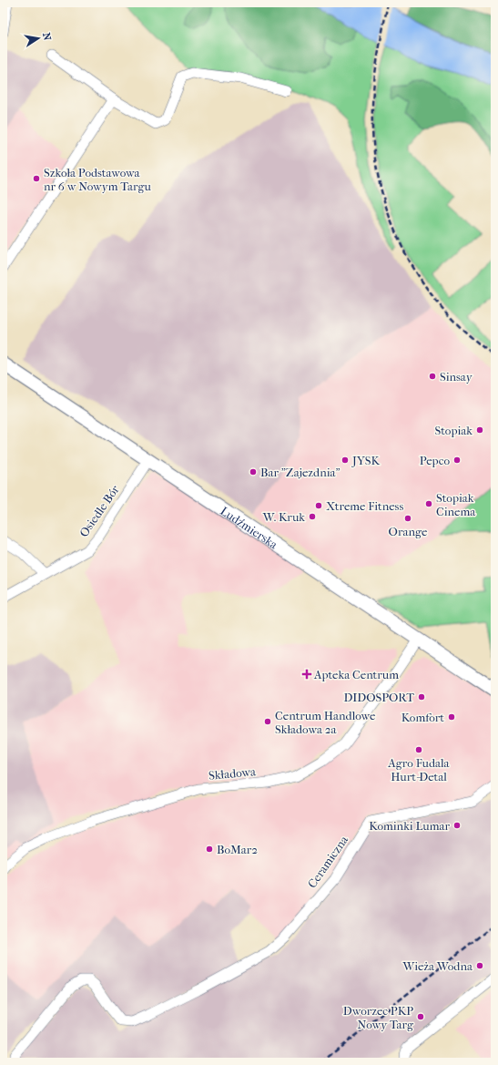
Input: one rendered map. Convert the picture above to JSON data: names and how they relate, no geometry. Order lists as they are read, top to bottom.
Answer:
{
  "streets": {
    "main road": ["Ludźmierska"],
    "street": ["Osiedle Bór", "Składowa", "Ceramiczna"]
  },
  "crossings": [
    ["Osiedle Bór", "Ludźmierska"],
    ["Ludźmierska", "Składowa"]
  ],
  "places": {
    "other": [
      "Szkoła Podstawowa nr 6 w Nowym Targu",
      "Sinsay",
      "Stopiak",
      "JYSK",
      "Pepco",
      "Bar \"Zajezdnia\"",
      "Stopiak Cinema",
      "Xtreme Fitness",
      "W. Kruk",
      "Orange",
      "DIDOSPORT",
      "Komfort",
      "Centrum Handlowe Składowa 2a",
      "Agro Fudala Hurt-Detal",
      "Kominki Lumar",
      "BoMar2",
      "Wieża Wodna",
      "Dworzec PKP Nowy Targ"
    ],
    "health": ["Apteka Centrum"]
  },
  "north": "right"
}
